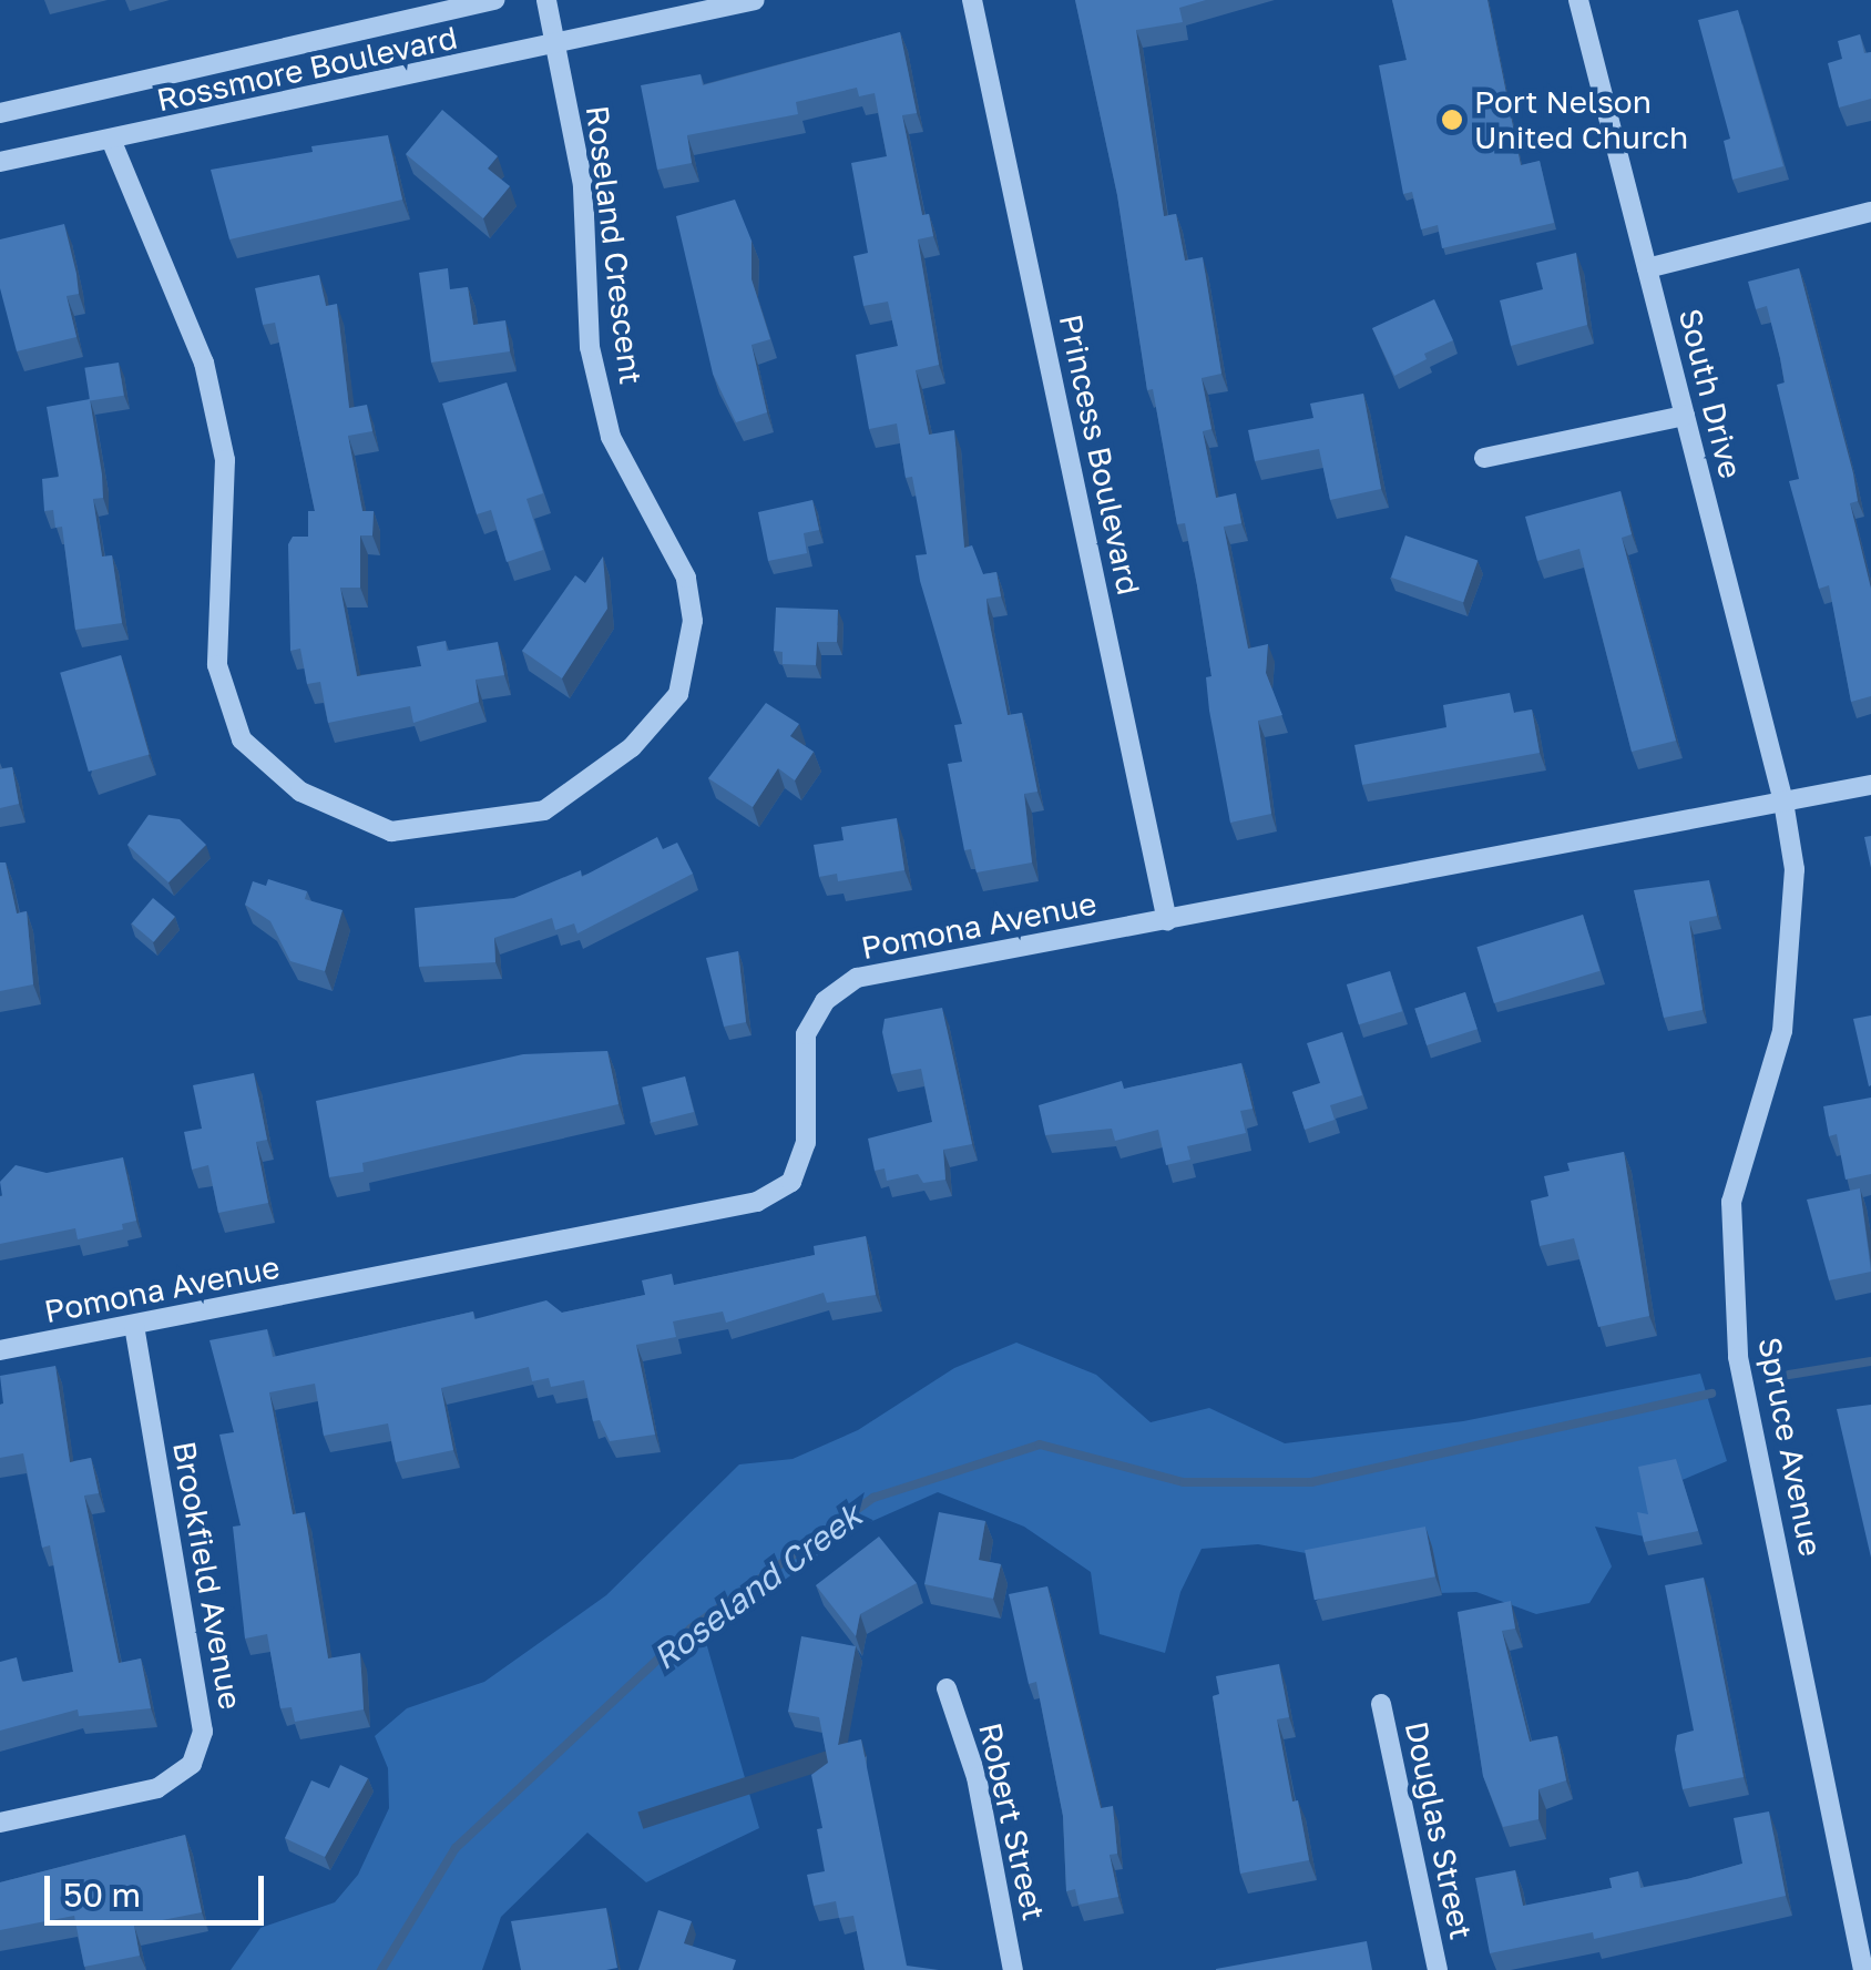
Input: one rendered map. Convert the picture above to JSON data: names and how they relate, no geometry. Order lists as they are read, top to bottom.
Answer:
{
  "streets": {
    "street": [
      "Rossmore Boulevard",
      "Roseland Crescent",
      "South Drive",
      "Princess Boulevard",
      "Pomona Avenue",
      "Spruce Avenue",
      "Brookfield Avenue",
      "Robert Street",
      "Douglas Street"
    ]
  },
  "crossings": [
    ["Rossmore Boulevard", "Roseland Crescent"],
    ["South Drive", "Pomona Avenue"],
    ["South Drive", "Spruce Avenue"],
    ["Princess Boulevard", "Pomona Avenue"],
    ["Pomona Avenue", "Spruce Avenue"],
    ["Pomona Avenue", "Brookfield Avenue"]
  ],
  "water": ["Roseland Creek"],
  "places": ["Port Nelson United Church"],
  "scale_bar": "50 m"
}
